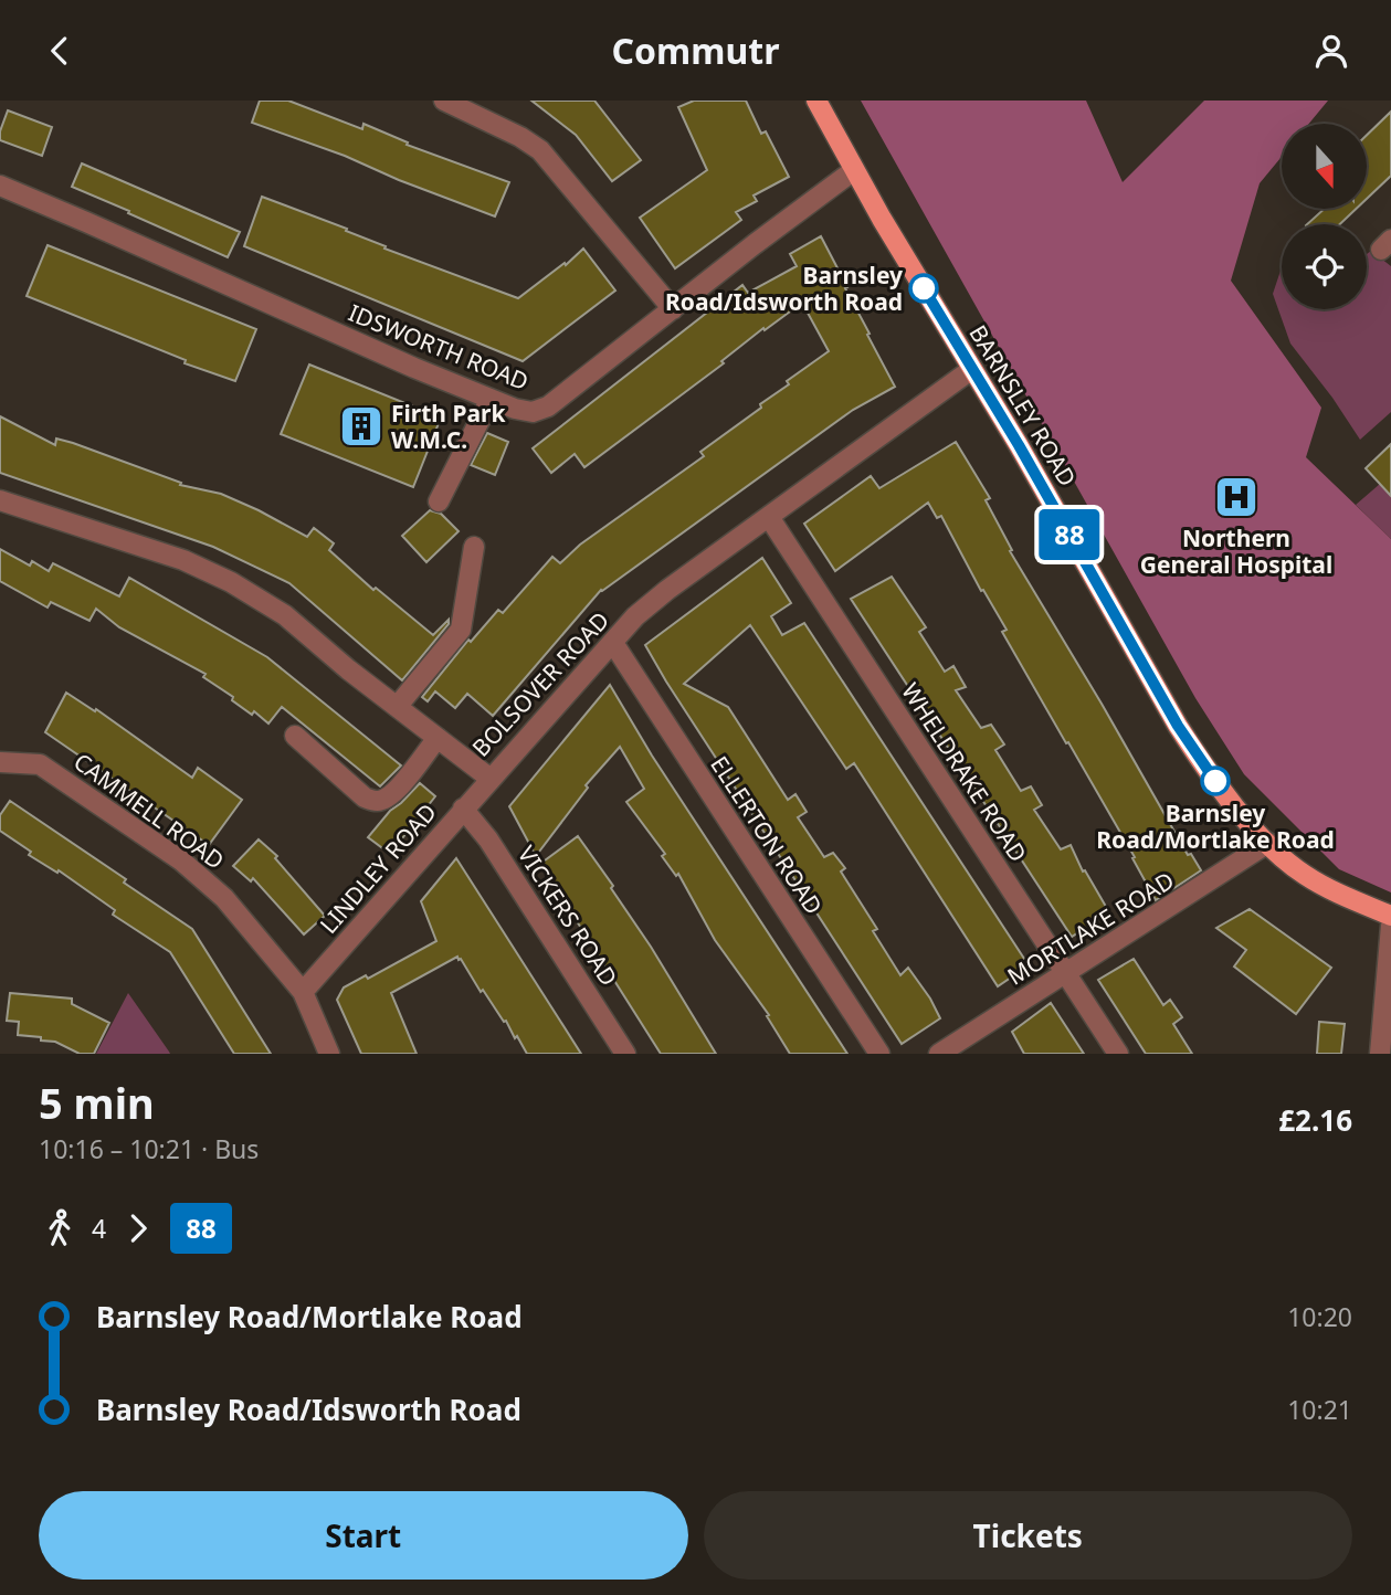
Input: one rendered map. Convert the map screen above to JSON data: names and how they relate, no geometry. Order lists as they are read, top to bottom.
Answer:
{
  "streets": {
    "main road": ["BARNSLEY ROAD"],
    "street": [
      "IDSWORTH ROAD",
      "BOLSOVER ROAD",
      "WHELDRAKE ROAD",
      "CAMMELL ROAD",
      "ELLERTON ROAD",
      "LINDLEY ROAD",
      "VICKERS ROAD",
      "MORTLAKE ROAD"
    ]
  },
  "crossings": [
    ["IDSWORTH ROAD", "BARNSLEY ROAD"],
    ["BARNSLEY ROAD", "BOLSOVER ROAD"],
    ["BARNSLEY ROAD", "MORTLAKE ROAD"],
    ["BOLSOVER ROAD", "WHELDRAKE ROAD"],
    ["BOLSOVER ROAD", "ELLERTON ROAD"],
    ["BOLSOVER ROAD", "LINDLEY ROAD"],
    ["WHELDRAKE ROAD", "MORTLAKE ROAD"],
    ["CAMMELL ROAD", "LINDLEY ROAD"],
    ["LINDLEY ROAD", "VICKERS ROAD"]
  ],
  "places": {
    "other": ["Barnsley Road/Idsworth Road", "Barnsley Road/Mortlake Road"],
    "building": ["Firth Park W.M.C."],
    "hospital": ["Northern General Hospital"]
  },
  "lines": ["bus line 88"],
  "north": "bottom",
  "page": {
    "header": "Commutr",
    "on_map": "88",
    "heading": ["5 min", "10:16 – 10:21 · Bus", "£2.16"],
    "legs": ["4", "88"],
    "list": [
      {
        "name": "Barnsley Road/Mortlake Road",
        "value": "10:20"
      },
      {
        "name": "Barnsley Road/Idsworth Road",
        "value": "10:21"
      }
    ],
    "buttons": ["Start", "Tickets"]
  }
}
